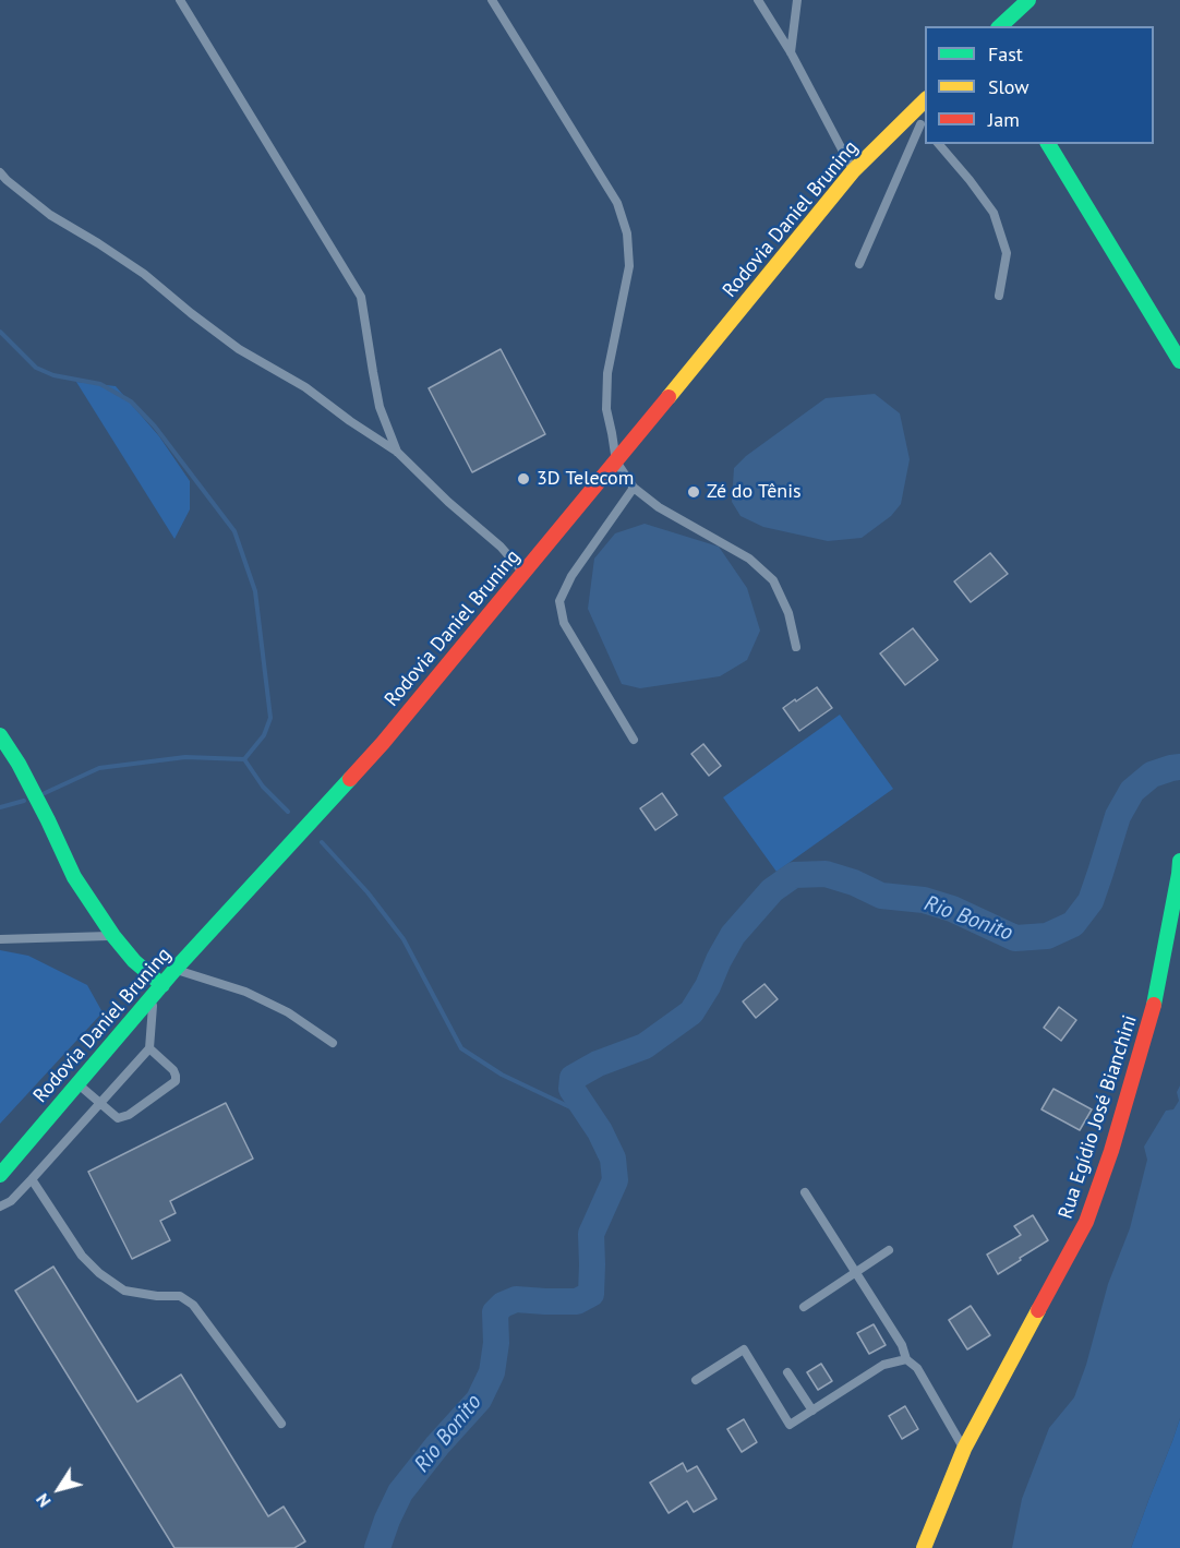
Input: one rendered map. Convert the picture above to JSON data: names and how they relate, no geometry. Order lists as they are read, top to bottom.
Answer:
{
  "streets": {
    "main road": ["Rodovia Daniel Bruning", "Rua Egídio José Bianchini"]
  },
  "water": ["Rio Bonito"],
  "places": ["3D Telecom", "Zé do Tênis"],
  "legend": ["Fast", "Slow", "Jam"],
  "north": "bottom left"
}
